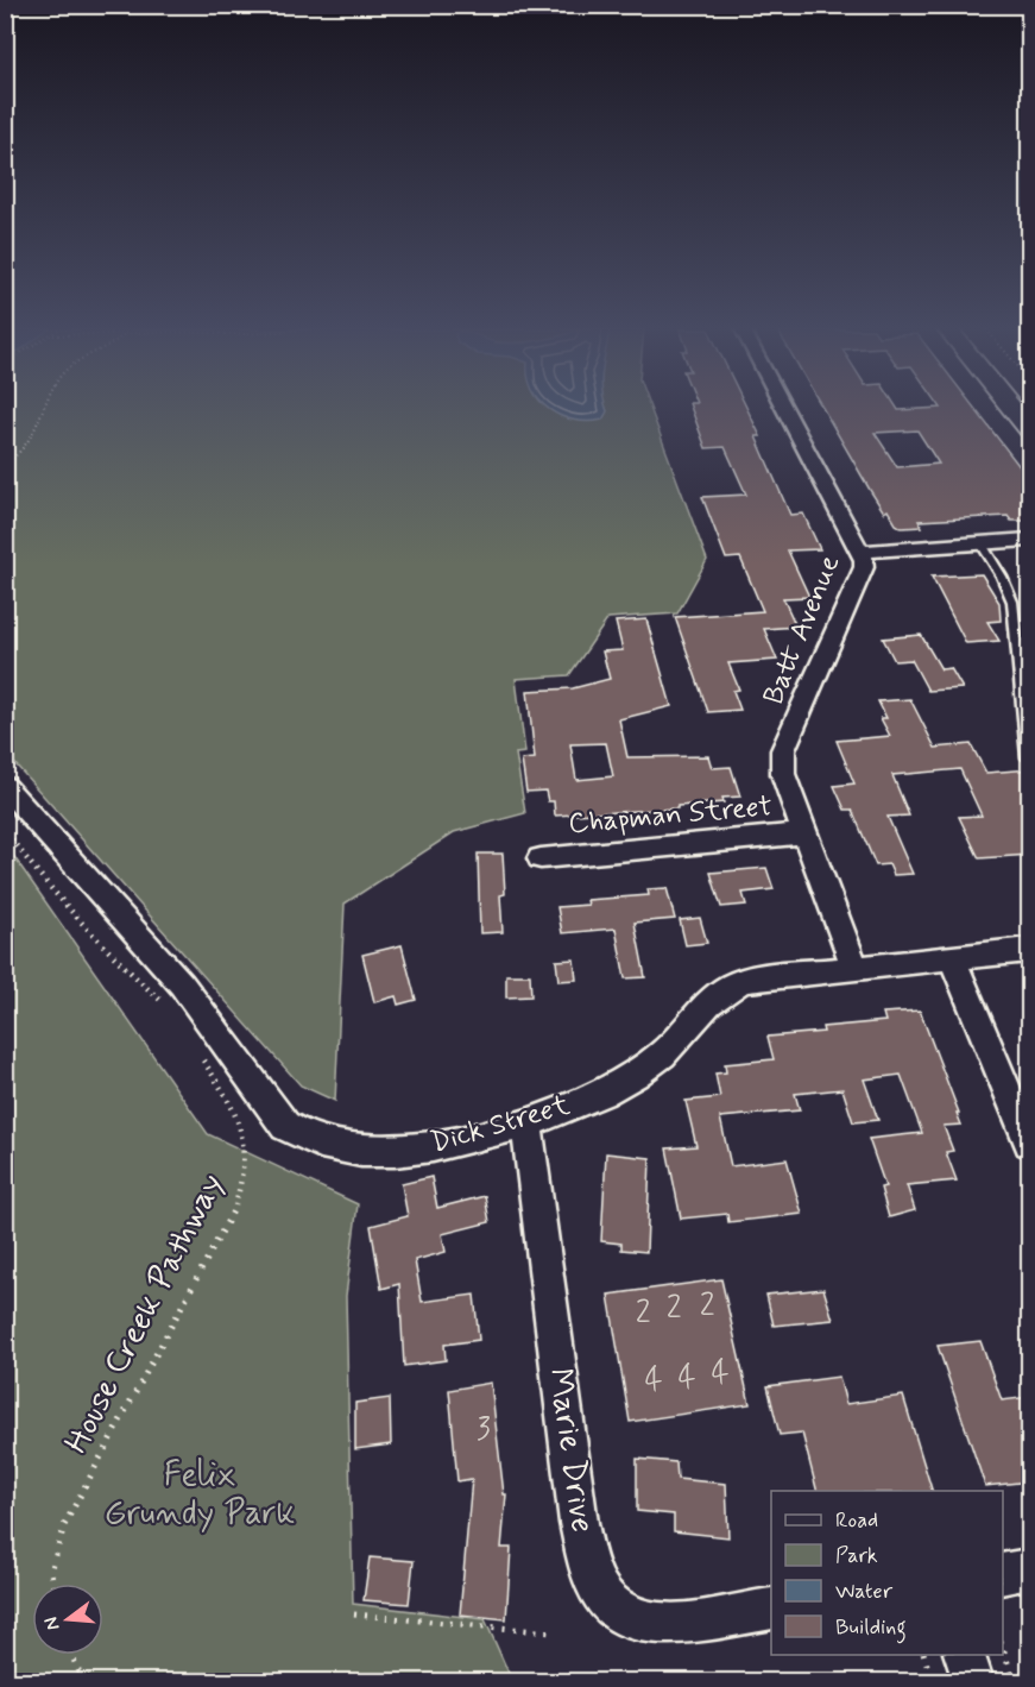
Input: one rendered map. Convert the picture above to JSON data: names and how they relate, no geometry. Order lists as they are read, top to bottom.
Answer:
{
  "streets": {
    "street": [
      "Batt Avenue",
      "Chapman Street",
      "Dick Street",
      "Marie Drive"
    ],
    "path": ["House Creek Pathway"]
  },
  "crossings": [
    ["Batt Avenue", "Chapman Street"],
    ["Batt Avenue", "Dick Street"],
    ["Dick Street", "Marie Drive"]
  ],
  "parks": ["Felix Grundy Park"],
  "house_numbers": [
    "2",
    "2",
    "2",
    "4",
    "4",
    "4",
    "3"
  ],
  "legend": [
    "Road",
    "Park",
    "Water",
    "Building"
  ],
  "north": "left"
}
